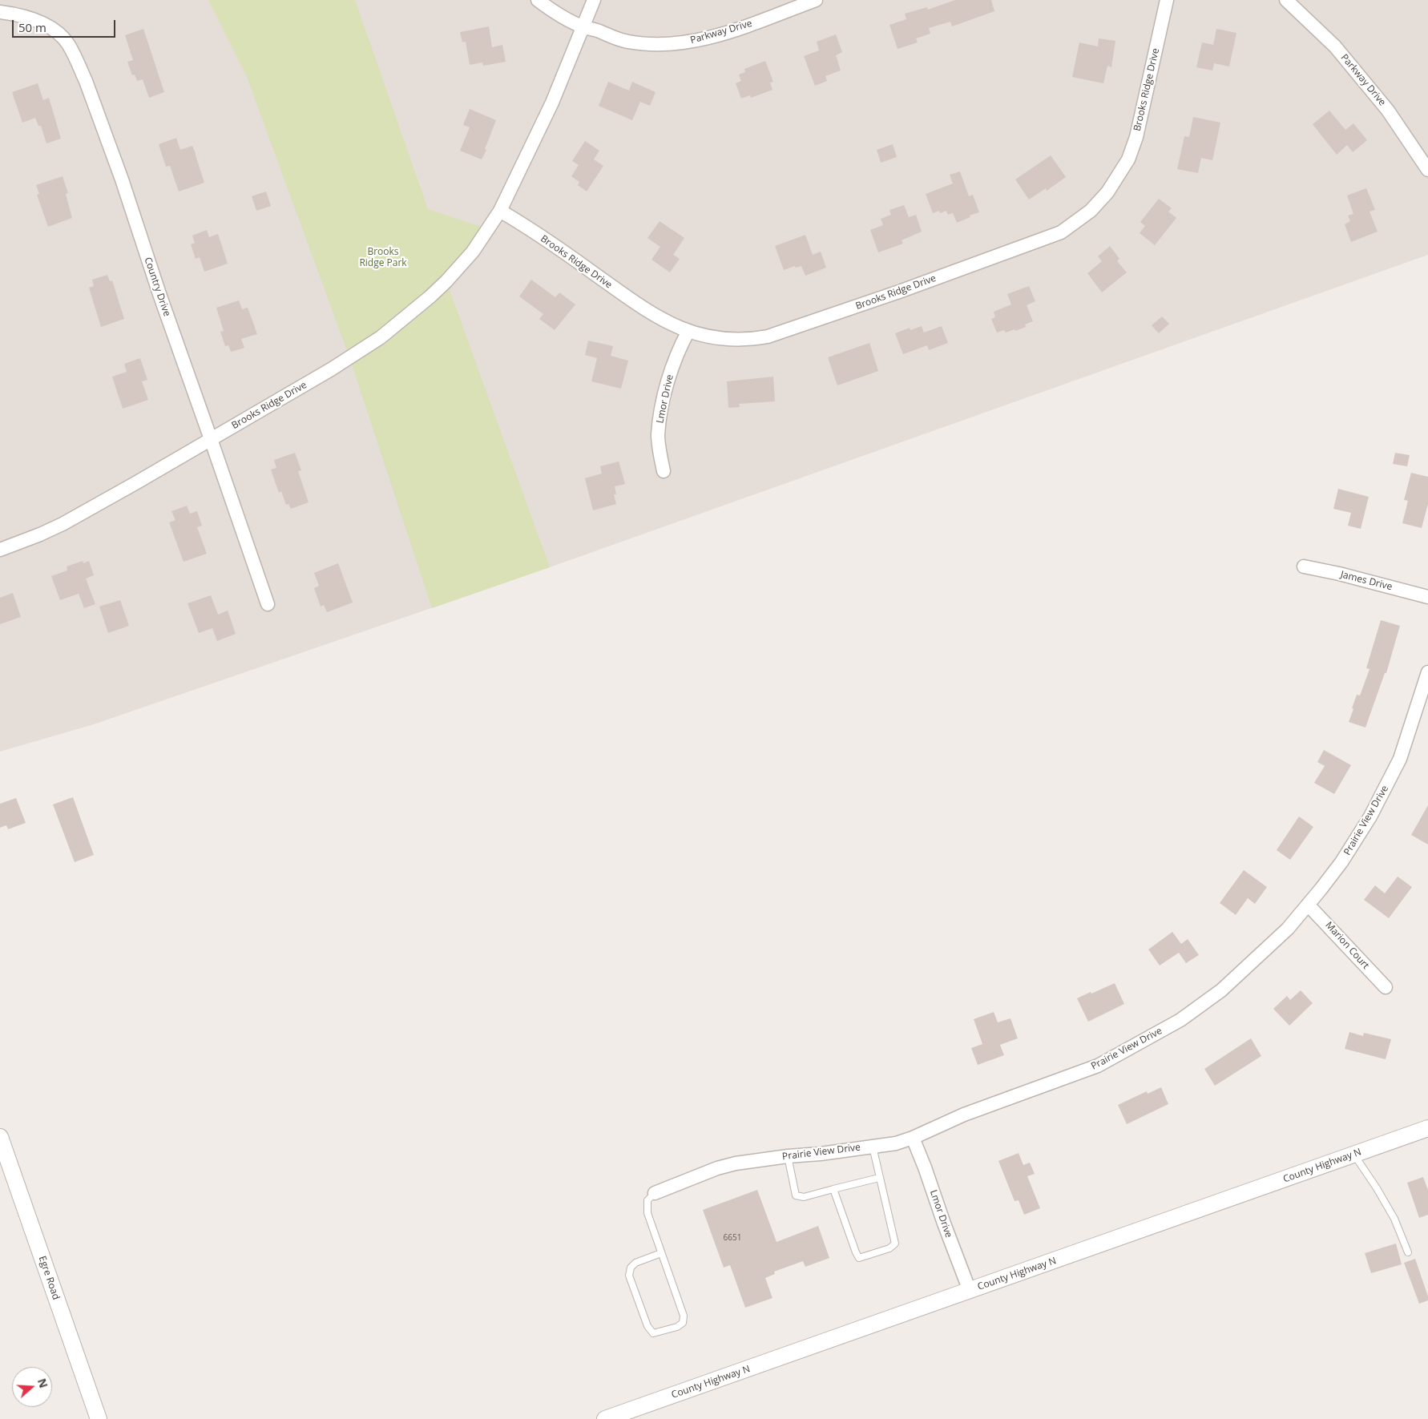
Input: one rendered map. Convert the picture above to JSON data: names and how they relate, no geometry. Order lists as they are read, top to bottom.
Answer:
{
  "streets": {
    "street": [
      "Parkway Drive",
      "Brooks Ridge Drive",
      "Country Drive",
      "Lmor Drive",
      "James Drive",
      "Prairie View Drive",
      "Marion Court",
      "County Highway N",
      "Egre Road"
    ]
  },
  "crossings": [
    ["Parkway Drive", "Brooks Ridge Drive"],
    ["Brooks Ridge Drive", "Country Drive"],
    ["Brooks Ridge Drive", "Lmor Drive"],
    ["Lmor Drive", "Prairie View Drive"],
    ["Lmor Drive", "County Highway N"],
    ["Prairie View Drive", "Marion Court"]
  ],
  "parks": ["Brooks Ridge Park"],
  "house_numbers": ["6651"],
  "scale_bar": "50 m",
  "north": "right"
}
